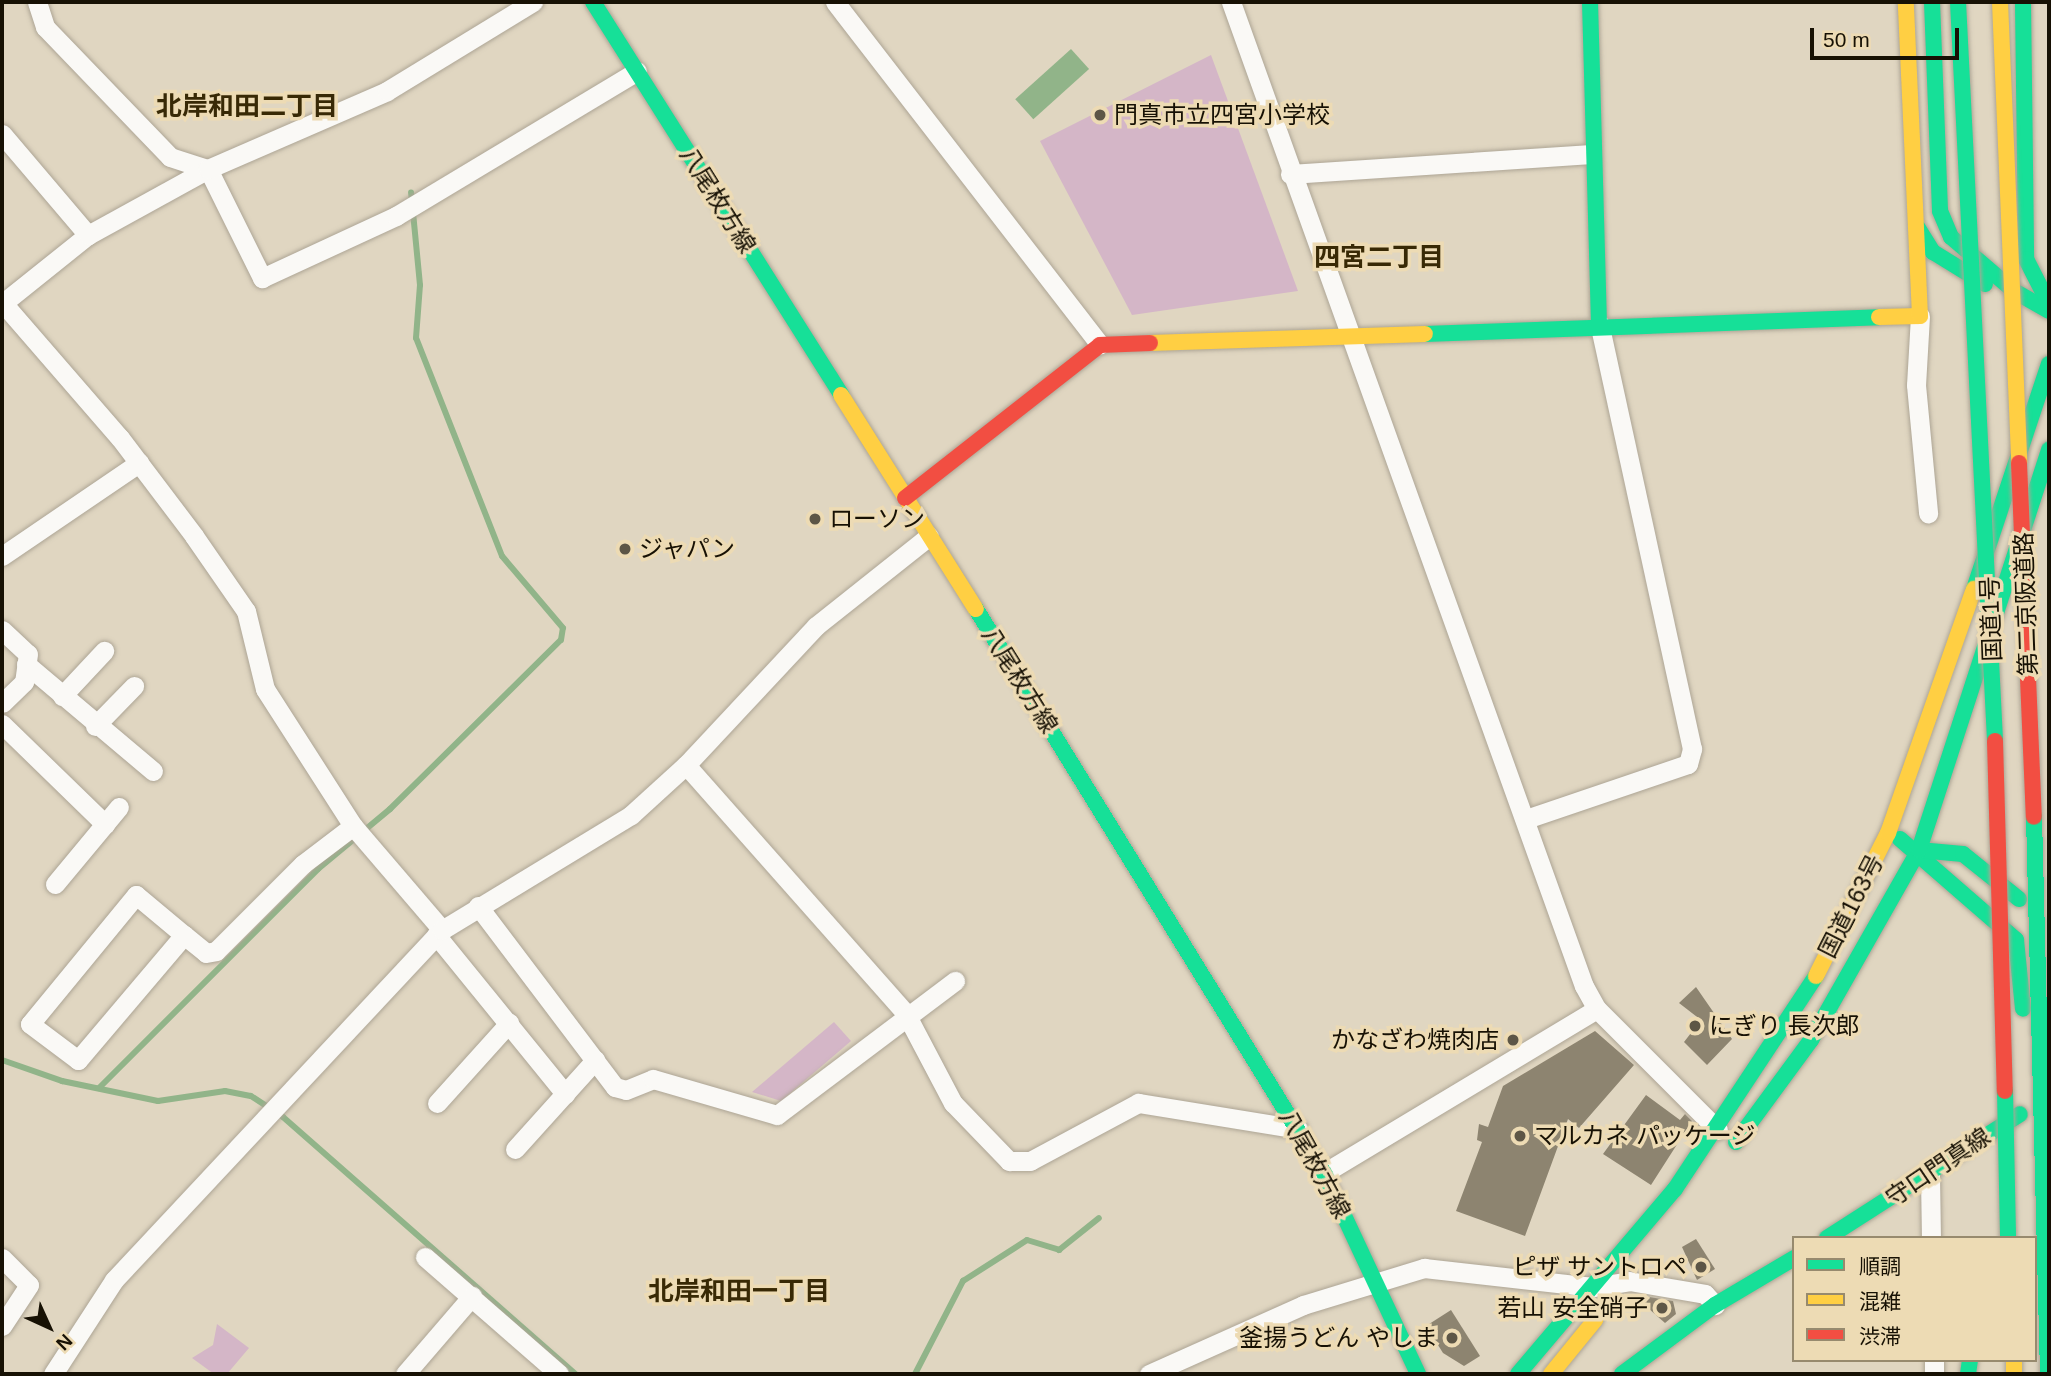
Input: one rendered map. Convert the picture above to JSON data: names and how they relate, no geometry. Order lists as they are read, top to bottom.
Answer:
{
  "streets": {
    "main road": [
      "八尾枚方線",
      "第二京阪道路",
      "国道1号",
      "国道163号",
      "守口門真線"
    ]
  },
  "districts": ["北岸和田二丁目", "四宮二丁目", "北岸和田一丁目"],
  "places": [
    "門真市立四宮小学校",
    "ローソン",
    "ジャパン",
    "にぎり 長次郎",
    "かなざわ焼肉店",
    "マルカネ パッケージ",
    "ピザ サントロペ",
    "若山 安全硝子",
    "釜揚うどん やしま"
  ],
  "legend": ["順調", "混雑", "渋滞"],
  "scale_bar": "50 m",
  "north": "bottom right"
}
